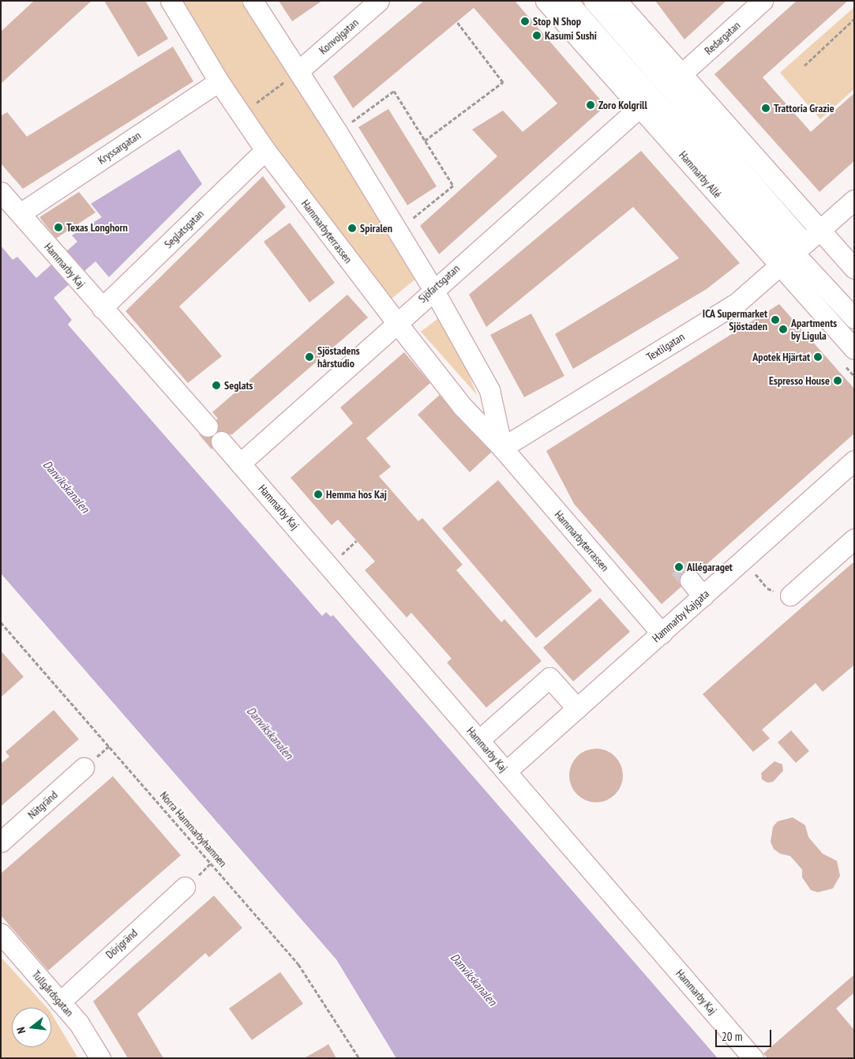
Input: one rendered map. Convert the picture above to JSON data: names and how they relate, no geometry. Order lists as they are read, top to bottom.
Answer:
{
  "streets": {
    "street": [
      "Konvojgatan",
      "Redargatan",
      "Kryssargatan",
      "Hammarby Allé",
      "Seglatsgatan",
      "Hammarbyterrassen",
      "Hammarby Kaj",
      "Sjöfartsgatan",
      "Textilgatan",
      "Hammarby Kajgata",
      "Nätgränd",
      "Dörjgränd",
      "Tullgårdsgatan"
    ],
    "path": ["Norra Hammarbyhamnen"]
  },
  "crossings": [
    ["Konvojgatan", "Hammarbyterrassen"],
    ["Kryssargatan", "Hammarbyterrassen"],
    ["Kryssargatan", "Hammarby Kaj"],
    ["Hammarby Allé", "Sjöfartsgatan"],
    ["Hammarby Allé", "Textilgatan"],
    ["Seglatsgatan", "Hammarbyterrassen"],
    ["Seglatsgatan", "Hammarby Kaj"],
    ["Hammarbyterrassen", "Sjöfartsgatan"],
    ["Hammarbyterrassen", "Textilgatan"],
    ["Hammarbyterrassen", "Hammarby Kajgata"],
    ["Hammarby Kaj", "Sjöfartsgatan"],
    ["Hammarby Kaj", "Hammarby Kajgata"],
    ["Dörjgränd", "Tullgårdsgatan"]
  ],
  "water": ["Danvikskanalen"],
  "places": [
    "Stop N Shop",
    "Kasumi Sushi",
    "Zoro Kolgrill",
    "Trattoria Grazie",
    "Texas Longhorn",
    "Spiralen",
    "ICA Supermarket Sjöstaden",
    "Apartments by Ligula",
    "Sjöstadens hårstudio",
    "Apotek Hjärtat",
    "Espresso House",
    "Seglats",
    "Hemma hos Kaj",
    "Allégaraget"
  ],
  "scale_bar": "20 m",
  "north": "left"
}
